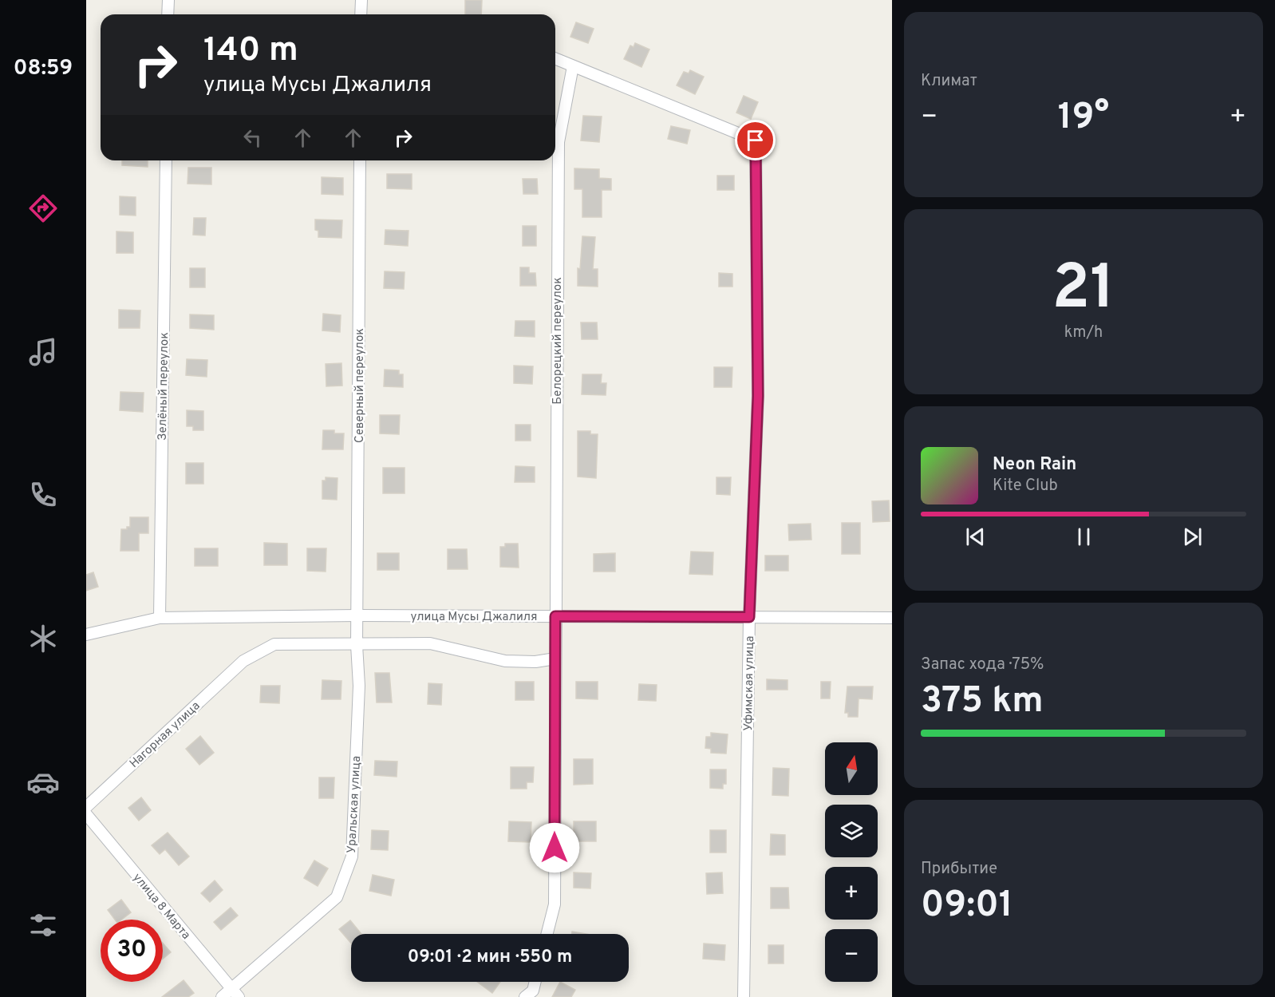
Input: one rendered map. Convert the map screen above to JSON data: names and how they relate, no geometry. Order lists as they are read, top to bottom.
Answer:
{
  "streets": {
    "street": [
      "Белорецкий переулок",
      "Северный переулок",
      "Зелёный переулок",
      "улица Мусы Джалиля",
      "Уфимская улица",
      "Нагорная улица",
      "Уральская улица",
      "улица 8 Марта"
    ]
  },
  "crossings": [
    ["Белорецкий переулок", "улица Мусы Джалиля"],
    ["Белорецкий переулок", "Уфимская улица"],
    ["Белорецкий переулок", "Нагорная улица"],
    ["Северный переулок", "улица Мусы Джалиля"],
    ["Северный переулок", "Уральская улица"],
    ["Зелёный переулок", "улица Мусы Джалиля"],
    ["улица Мусы Джалиля", "Уфимская улица"],
    ["улица Мусы Джалиля", "Уральская улица"],
    ["Нагорная улица", "Уральская улица"],
    ["Уральская улица", "улица 8 Марта"]
  ],
  "north": "top",
  "page": {
    "tabs": "08:59",
    "tile": [
      "Климат",
      ["21", "km/h"],
      ["Запас хода · 75%", "375 km"],
      ["Прибытие", "09:01"]
    ],
    "turn": ["140 m", "улица Мусы Джалиля"],
    "heat": ["−", "19°", "+"],
    "song": ["Neon Rain", "Kite Club"],
    "map_buttons": ["+", "−"],
    "limit": "30",
    "trip": "09:01 · 2 мин · 550 m"
  }
}
